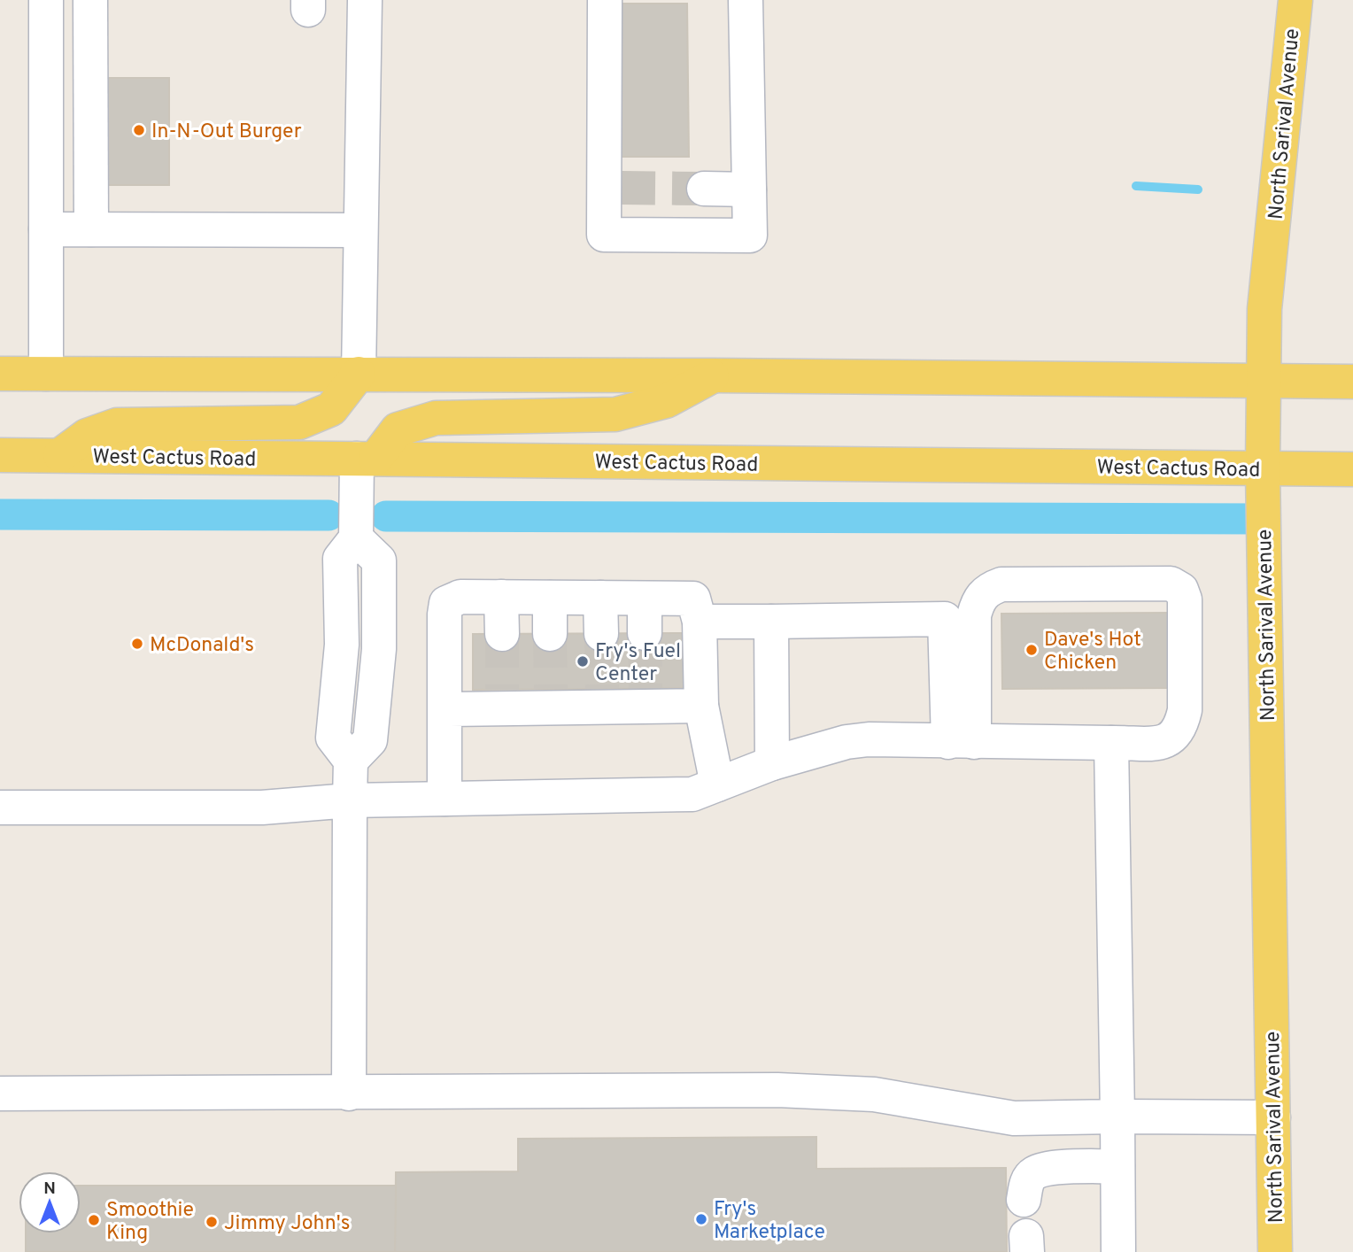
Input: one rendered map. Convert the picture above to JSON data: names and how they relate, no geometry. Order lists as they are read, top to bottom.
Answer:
{
  "streets": {
    "main road": ["North Sarival Avenue", "West Cactus Road"]
  },
  "crossings": [
    ["North Sarival Avenue", "West Cactus Road"]
  ],
  "places": [
    "In-N-Out Burger",
    "McDonald's",
    "Dave's Hot Chicken",
    "Fry's Fuel Center",
    "Fry's Marketplace",
    "Smoothie King",
    "Jimmy John's"
  ],
  "north": "top"
}
